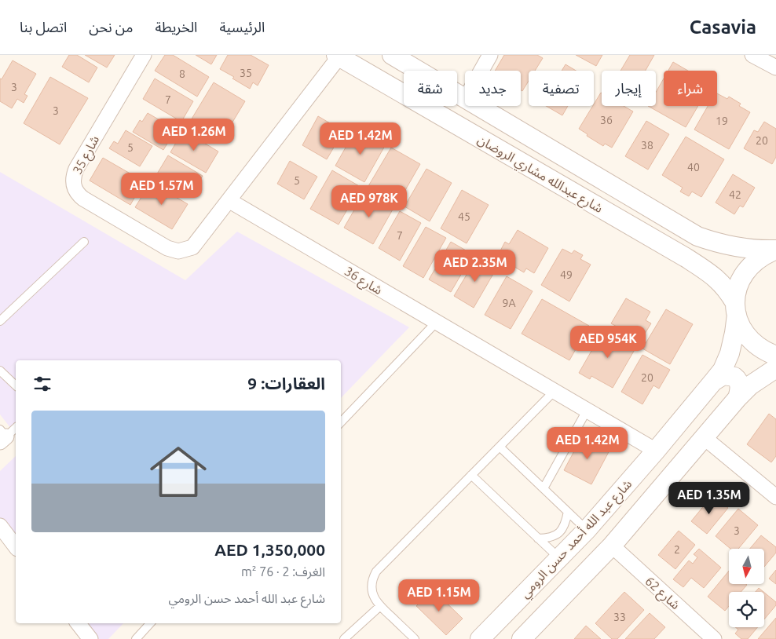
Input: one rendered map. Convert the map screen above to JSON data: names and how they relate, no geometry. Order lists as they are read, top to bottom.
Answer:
{
  "streets": {
    "street": [
      "شارع 35",
      "شارع عبدالله مشاري الروضان",
      "شارع 36",
      "شارع عبد الله أحمد حسن الرومي",
      "شارع 62"
    ]
  },
  "crossings": [
    ["شارع 35", "شارع 36"],
    ["شارع عبدالله مشاري الروضان", "شارع عبد الله أحمد حسن الرومي"],
    ["شارع 36", "شارع عبد الله أحمد حسن الرومي"]
  ],
  "house_numbers": [
    "35",
    "8",
    "3",
    "7",
    "3",
    "36",
    "19",
    "20",
    "38",
    "5",
    "40",
    "5",
    "42",
    "45",
    "7",
    "49",
    "9A",
    "20",
    "3",
    "2",
    "33"
  ],
  "north": "bottom",
  "page": {
    "header": "Casavia",
    "nav": [
      "الرئيسية",
      "الخريطة",
      "من نحن",
      "اتصل بنا"
    ],
    "chip": [
      "شراء",
      "إيجار",
      "تصفية",
      "جديد",
      "شقة"
    ],
    "price": [
      "AED 1.26M",
      "AED 1.42M",
      "AED 1.57M",
      "AED 978K",
      "AED 2.35M",
      "AED 954K",
      "AED 1.42M",
      "AED 1.35M",
      "AED 1.15M"
    ],
    "heading": "العقارات: 9",
    "list": [
      {
        "name": "AED 1,350,000",
        "note": "الغرف: 2 · 76 m² · شارع عبد الله أحمد حسن الرومي"
      }
    ]
  }
}
